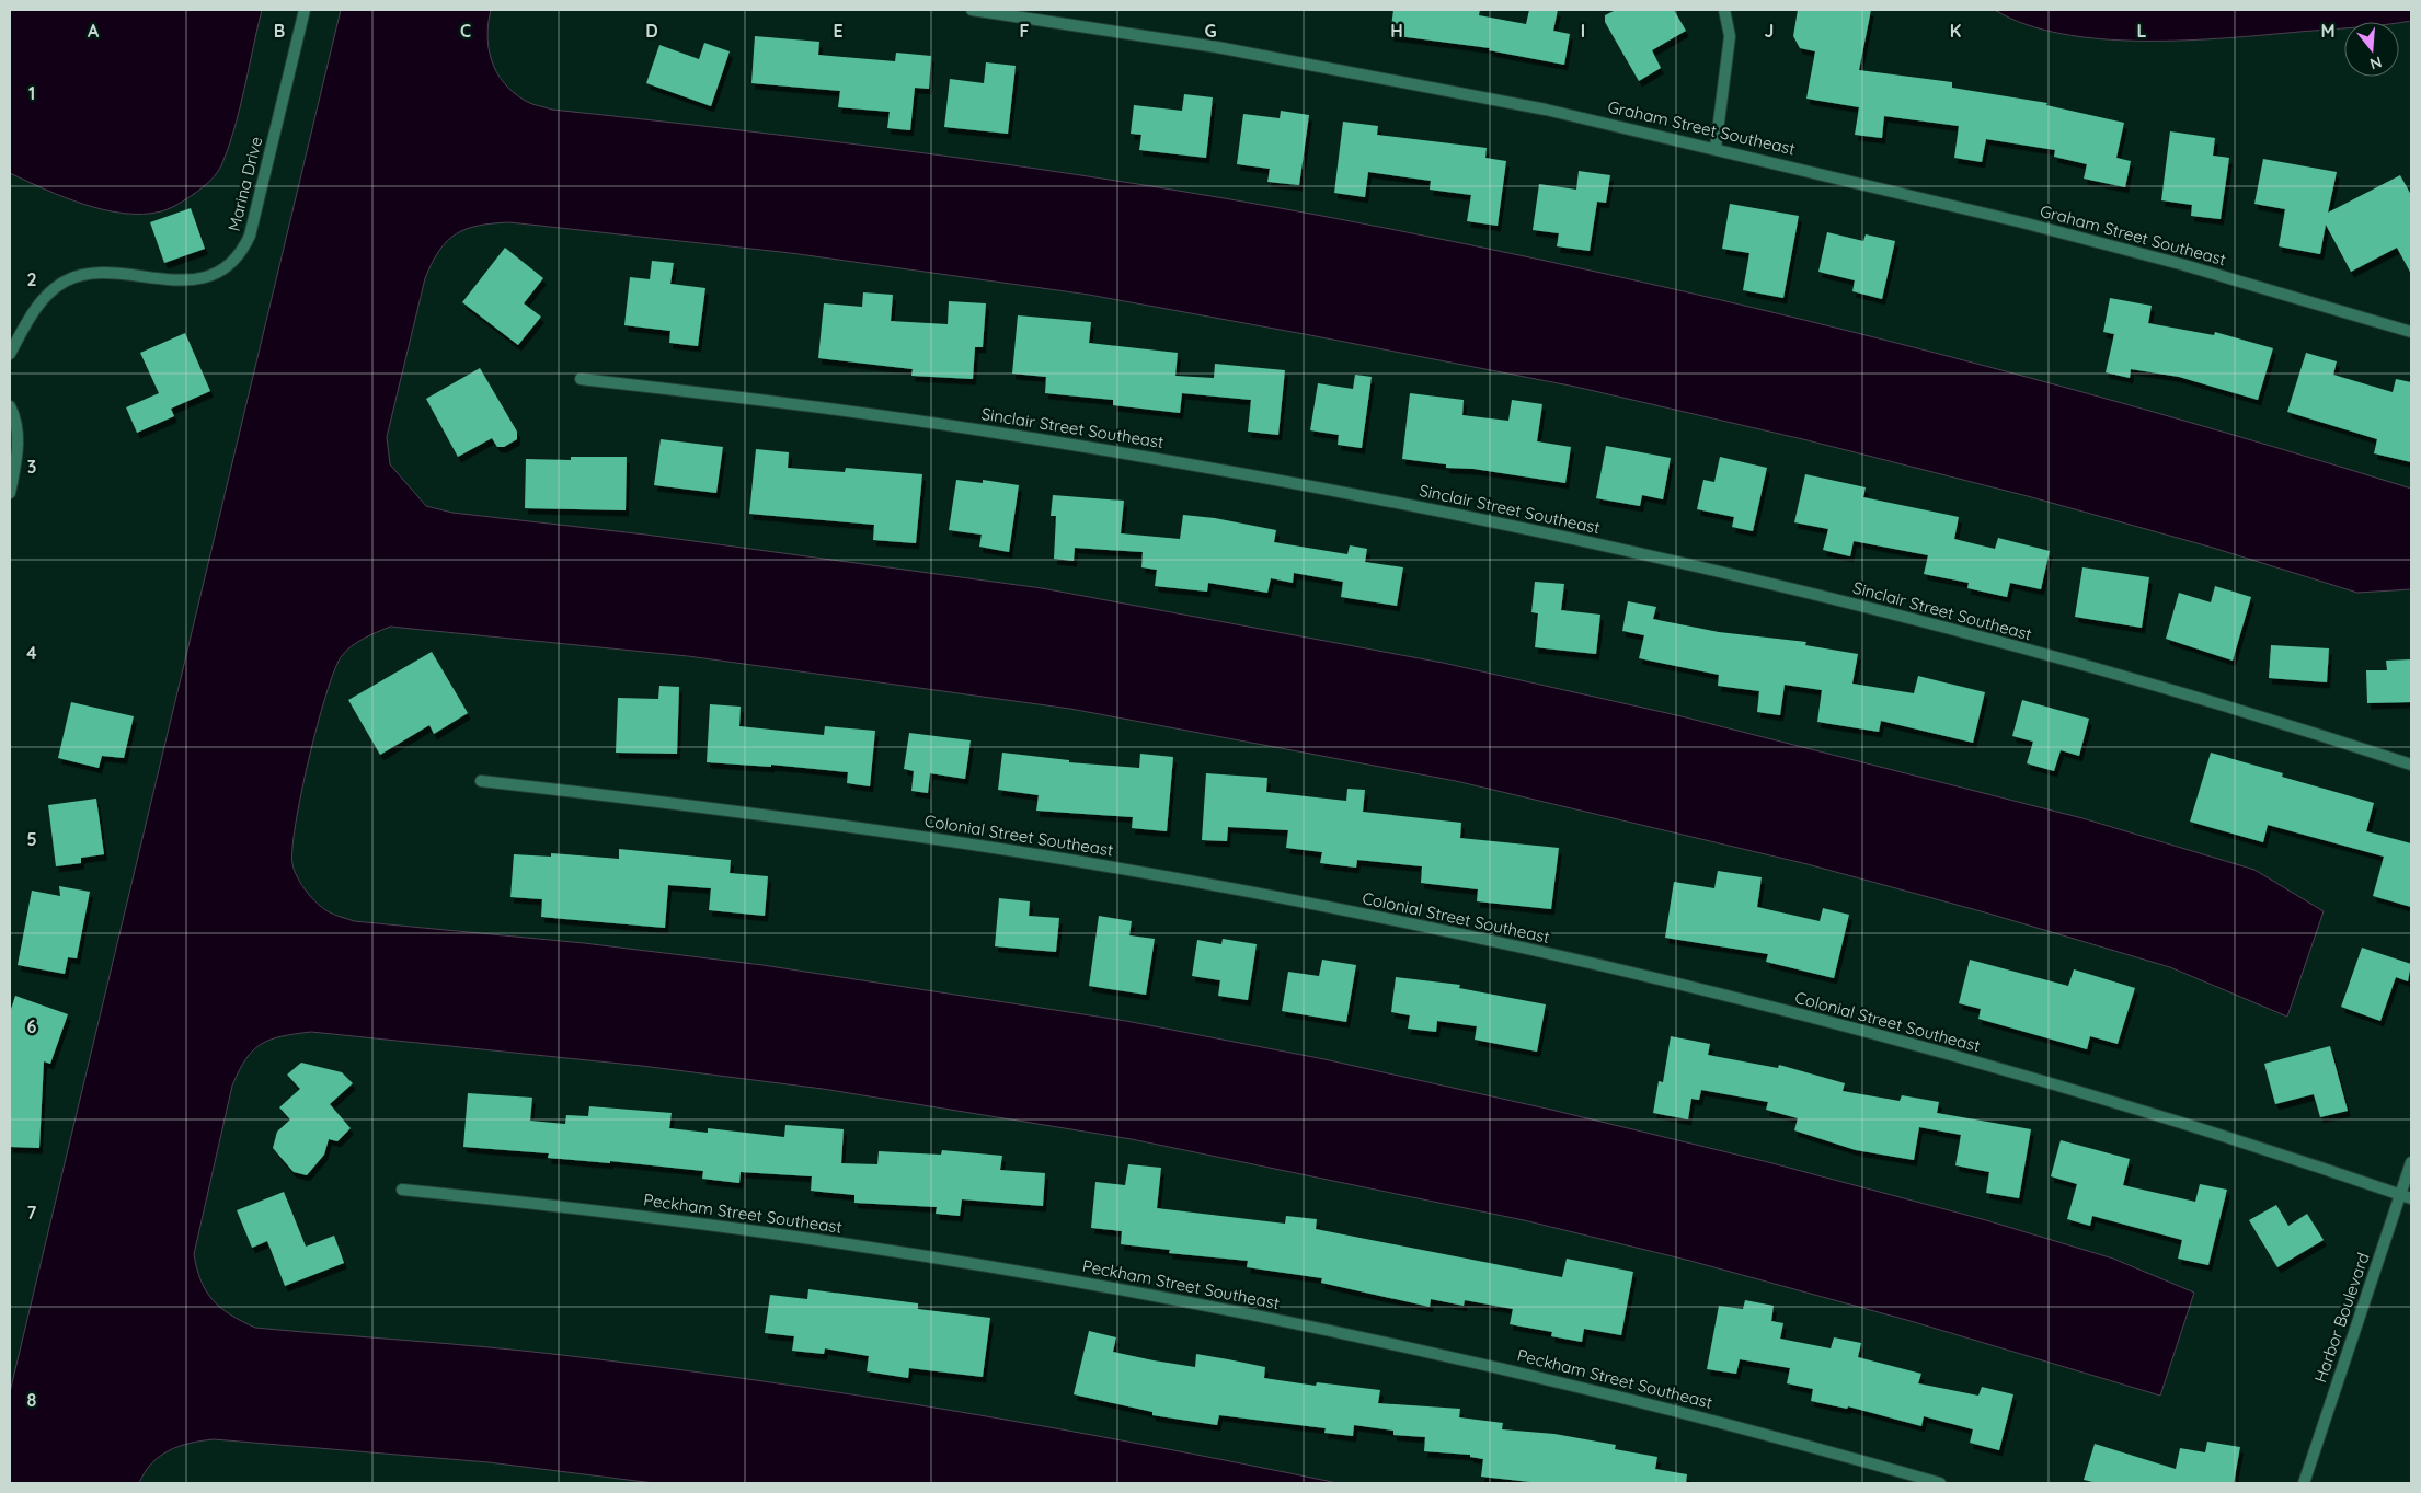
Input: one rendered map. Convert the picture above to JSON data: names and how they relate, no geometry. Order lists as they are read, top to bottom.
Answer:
{
  "streets": {
    "street": [
      "Graham Street Southeast",
      "Marina Drive",
      "Sinclair Street Southeast",
      "Colonial Street Southeast",
      "Peckham Street Southeast",
      "Harbor Boulevard"
    ]
  },
  "crossings": [
    ["Colonial Street Southeast", "Harbor Boulevard"]
  ],
  "north": "bottom",
  "grid": {
    "columns": [
      "A",
      "B",
      "C",
      "D",
      "E",
      "F",
      "G",
      "H",
      "I",
      "J",
      "K",
      "L",
      "M"
    ],
    "rows": [
      "1",
      "2",
      "3",
      "4",
      "5",
      "6",
      "7",
      "8"
    ]
  }
}
